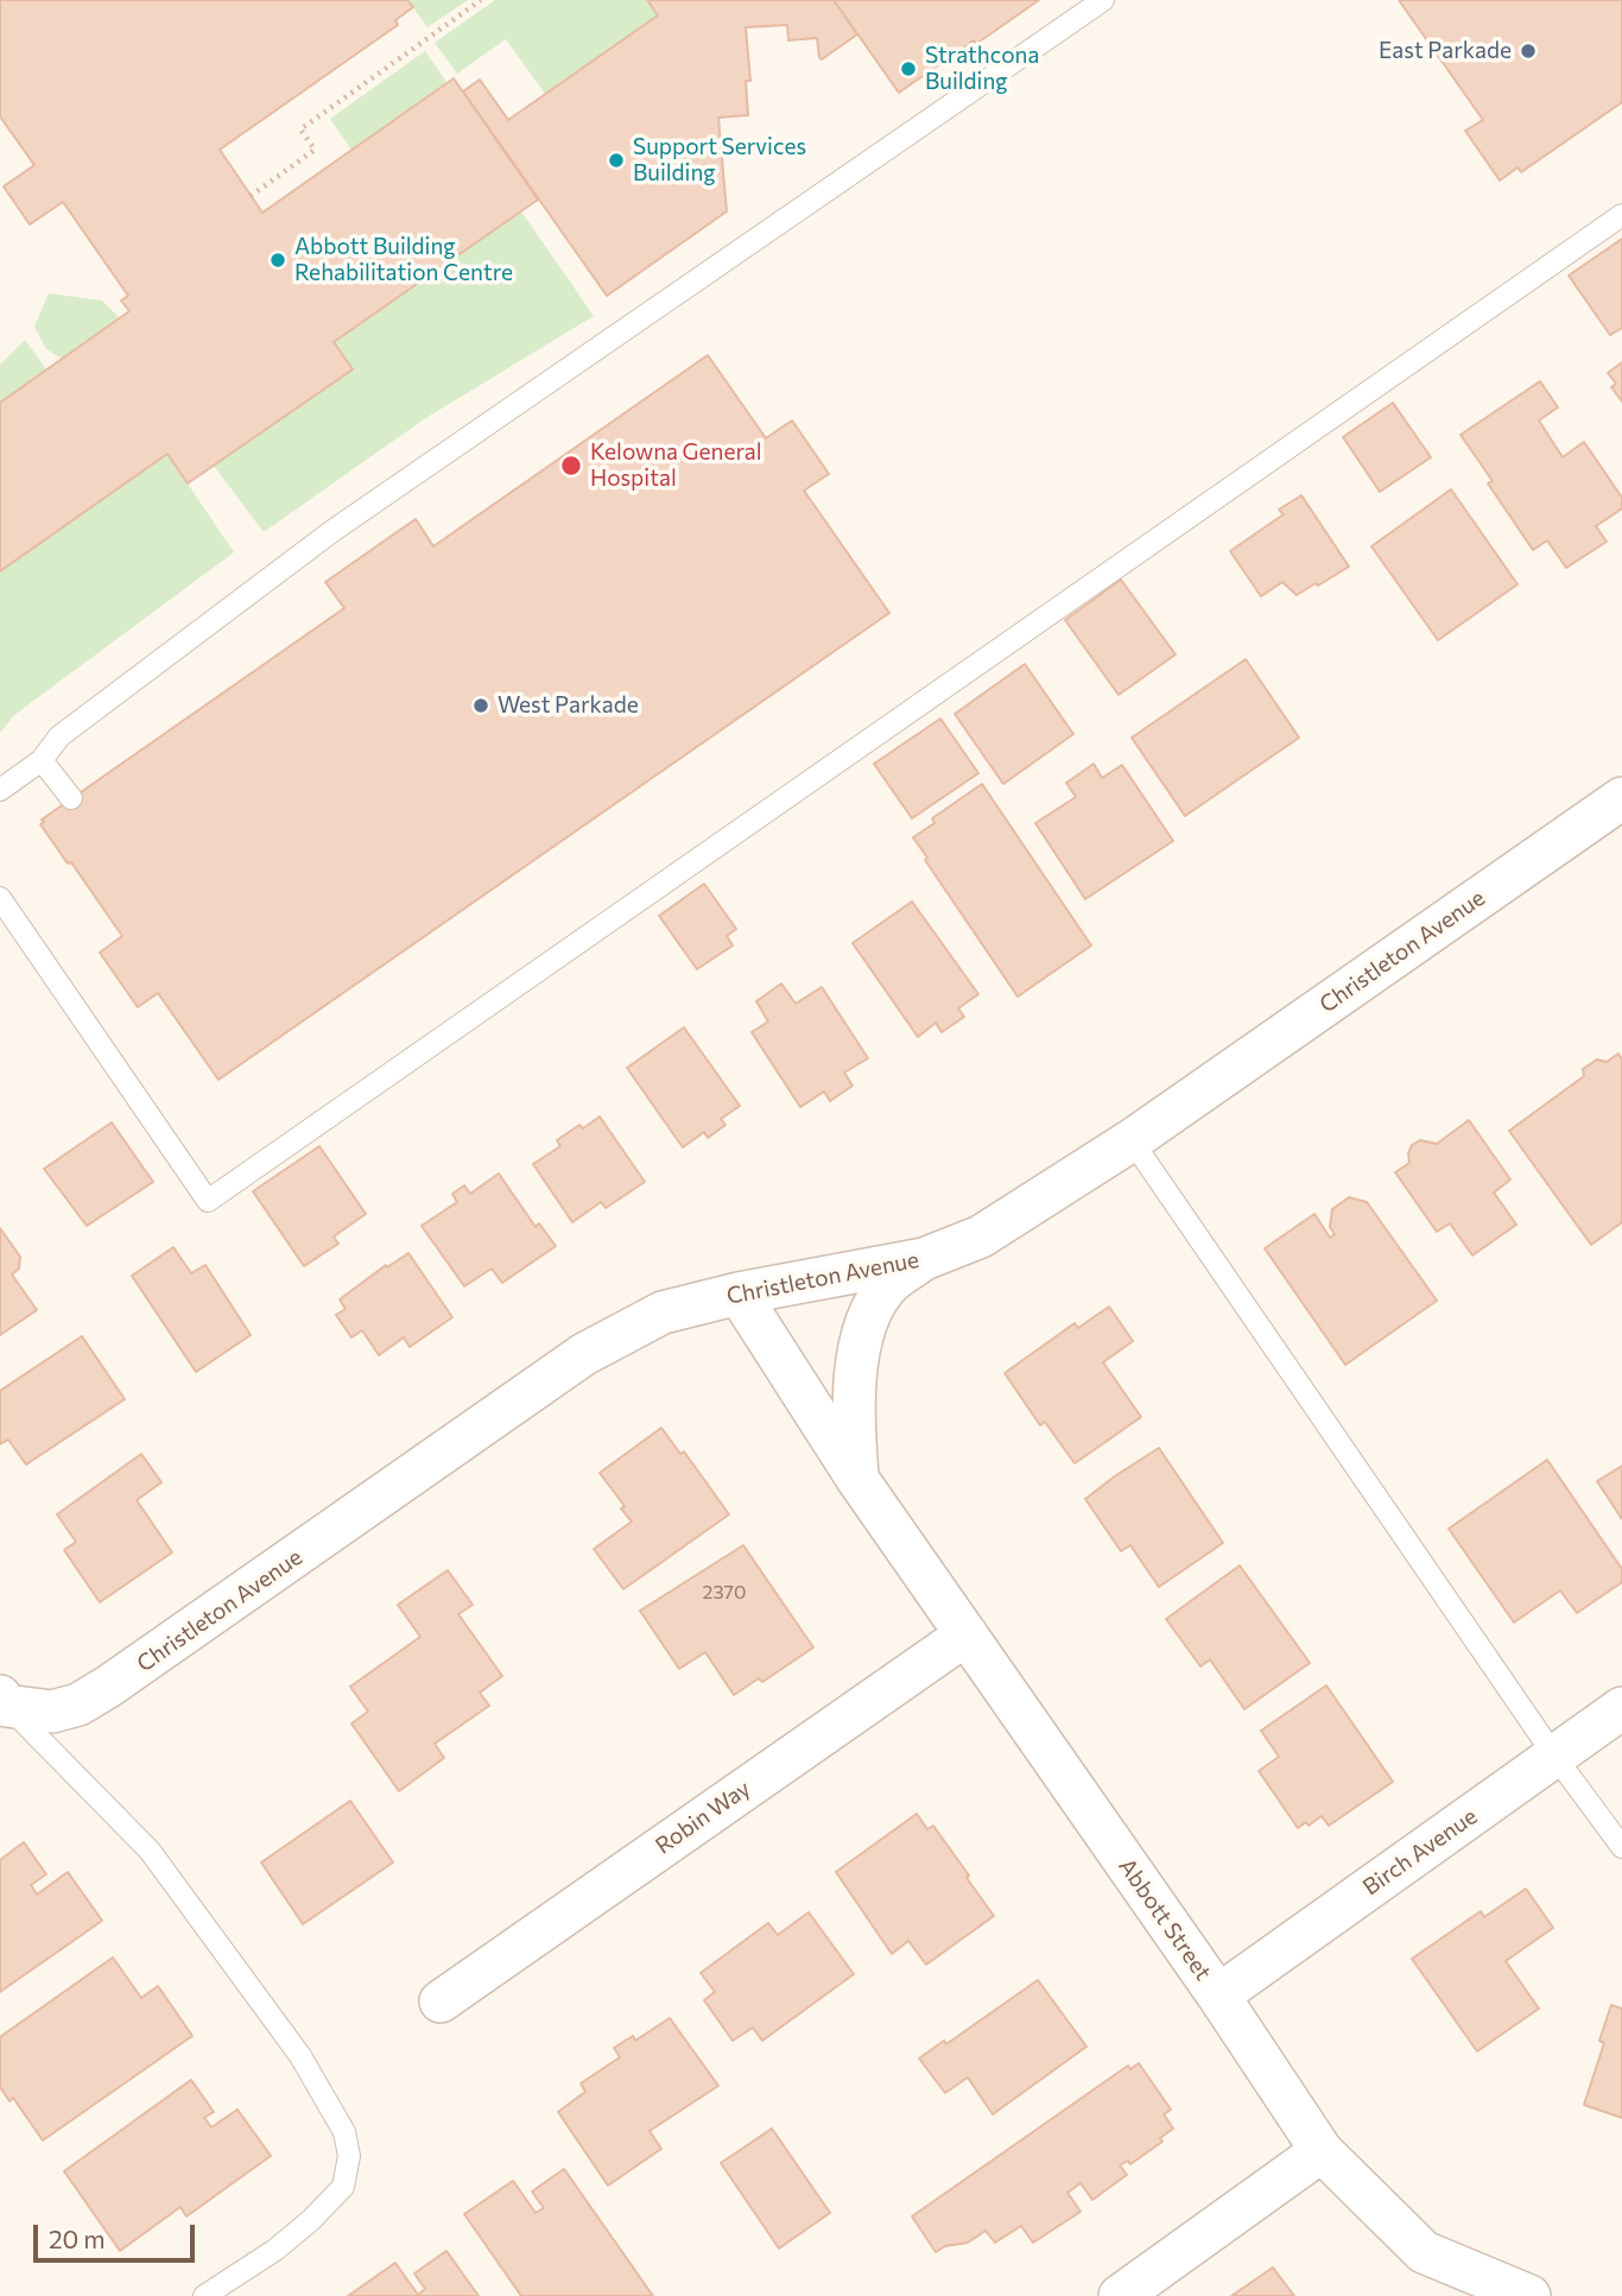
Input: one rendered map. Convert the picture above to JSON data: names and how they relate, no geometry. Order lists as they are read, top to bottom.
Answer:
{
  "streets": {
    "street": [
      "Christleton Avenue",
      "Robin Way",
      "Birch Avenue",
      "Abbott Street"
    ]
  },
  "crossings": [
    ["Christleton Avenue", "Abbott Street"],
    ["Robin Way", "Abbott Street"],
    ["Birch Avenue", "Abbott Street"]
  ],
  "places": [
    "East Parkade",
    "Strathcona Building",
    "Support Services Building",
    "Abbott Building Rehabilitation Centre",
    "Kelowna General Hospital",
    "West Parkade"
  ],
  "house_numbers": ["2370"],
  "scale_bar": "20 m"
}
